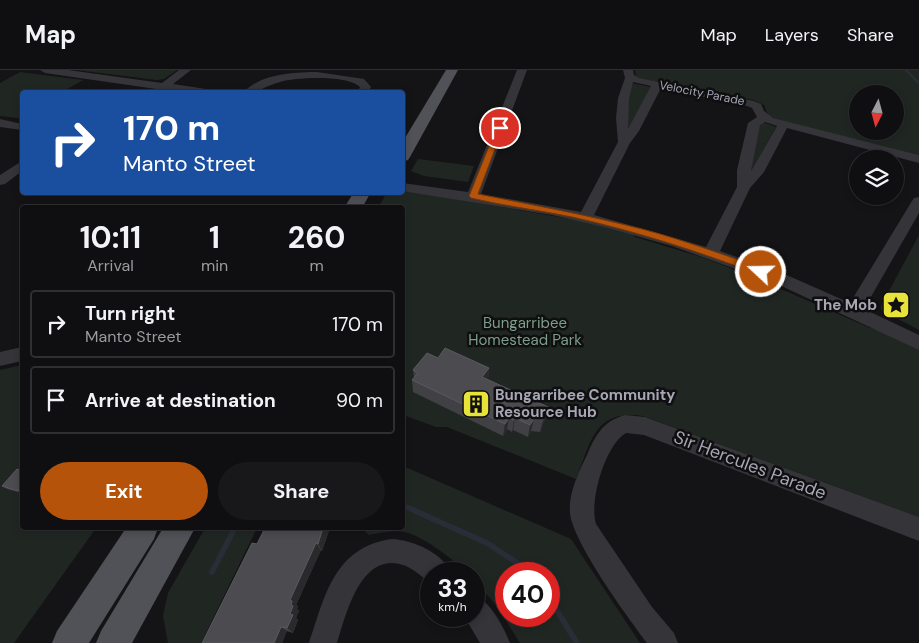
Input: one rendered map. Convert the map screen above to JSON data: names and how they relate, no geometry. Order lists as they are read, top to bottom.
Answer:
{
  "streets": {
    "street": ["Velocity Parade", "Sir Hercules Parade"]
  },
  "parks": ["Bungarribee Homestead Park"],
  "places": {
    "place": ["The Mob"],
    "building": ["Bungarribee Community Resource Hub"]
  },
  "north": "bottom",
  "page": {
    "header": "Map",
    "nav": ["Map", "Layers", "Share"],
    "turn": ["170 m", "Manto Street"],
    "eta": [
      "10:11",
      "Arrival",
      "1",
      "min",
      "260",
      "m"
    ],
    "list": [
      {
        "name": "Turn right",
        "note": "Manto Street",
        "value": "170 m"
      },
      {
        "name": "Arrive at destination",
        "value": "90 m"
      }
    ],
    "buttons": ["Exit", "Share"],
    "speed": "33 km/h",
    "limit": "40"
  }
}
